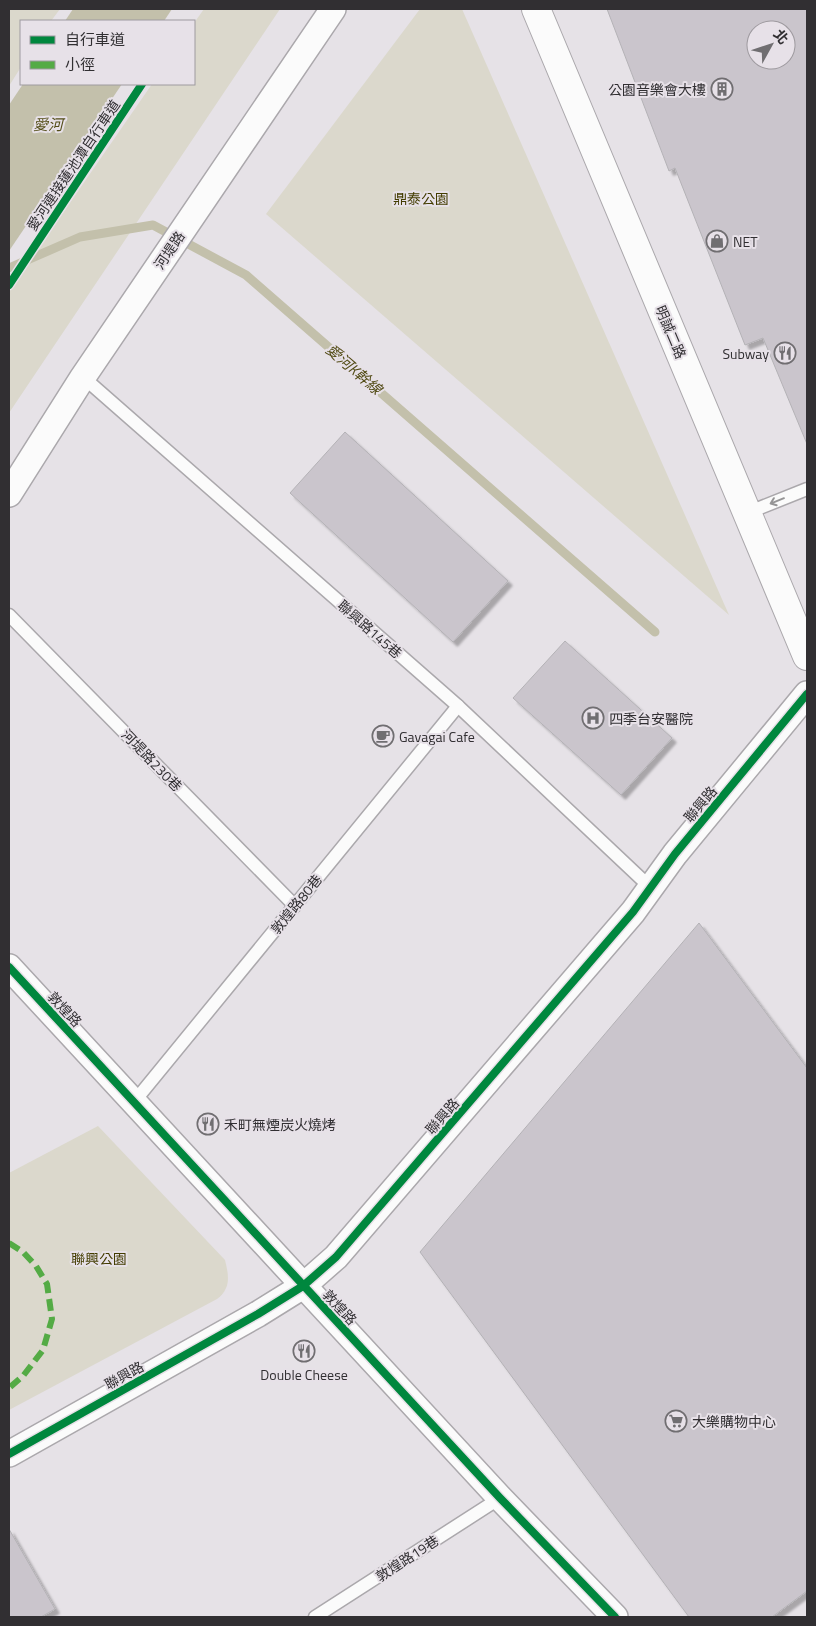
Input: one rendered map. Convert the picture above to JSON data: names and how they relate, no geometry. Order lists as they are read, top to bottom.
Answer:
{
  "streets": {
    "street": [
      "河堤路",
      "明誠二路",
      "聯興路",
      "敦煌路"
    ],
    "lane": [
      "聯興路145巷",
      "河堤路230巷",
      "敦煌路80巷",
      "敦煌路19巷"
    ],
    "cycle path": ["愛河連接蓮池潭自行車道"]
  },
  "crossings": [
    ["河堤路", "聯興路145巷"],
    ["聯興路145巷", "聯興路"],
    ["聯興路145巷", "敦煌路80巷"],
    ["河堤路230巷", "敦煌路80巷"],
    ["聯興路", "敦煌路"],
    ["敦煌路80巷", "敦煌路"],
    ["敦煌路", "敦煌路19巷"]
  ],
  "water": ["愛河", "愛河K幹線"],
  "parks": ["鼎泰公園", "聯興公園"],
  "places": {
    "building": ["公園音樂會大樓"],
    "shop": ["NET"],
    "restaurant": ["Subway", "禾町無煙炭火燒烤", "Double Cheese"],
    "hospital": ["四季台安醫院"],
    "cafe": ["Gavagai Cafe"],
    "supermarket": ["大樂購物中心"]
  },
  "legend": ["自行車道", "小徑"],
  "north": "top right"
}
